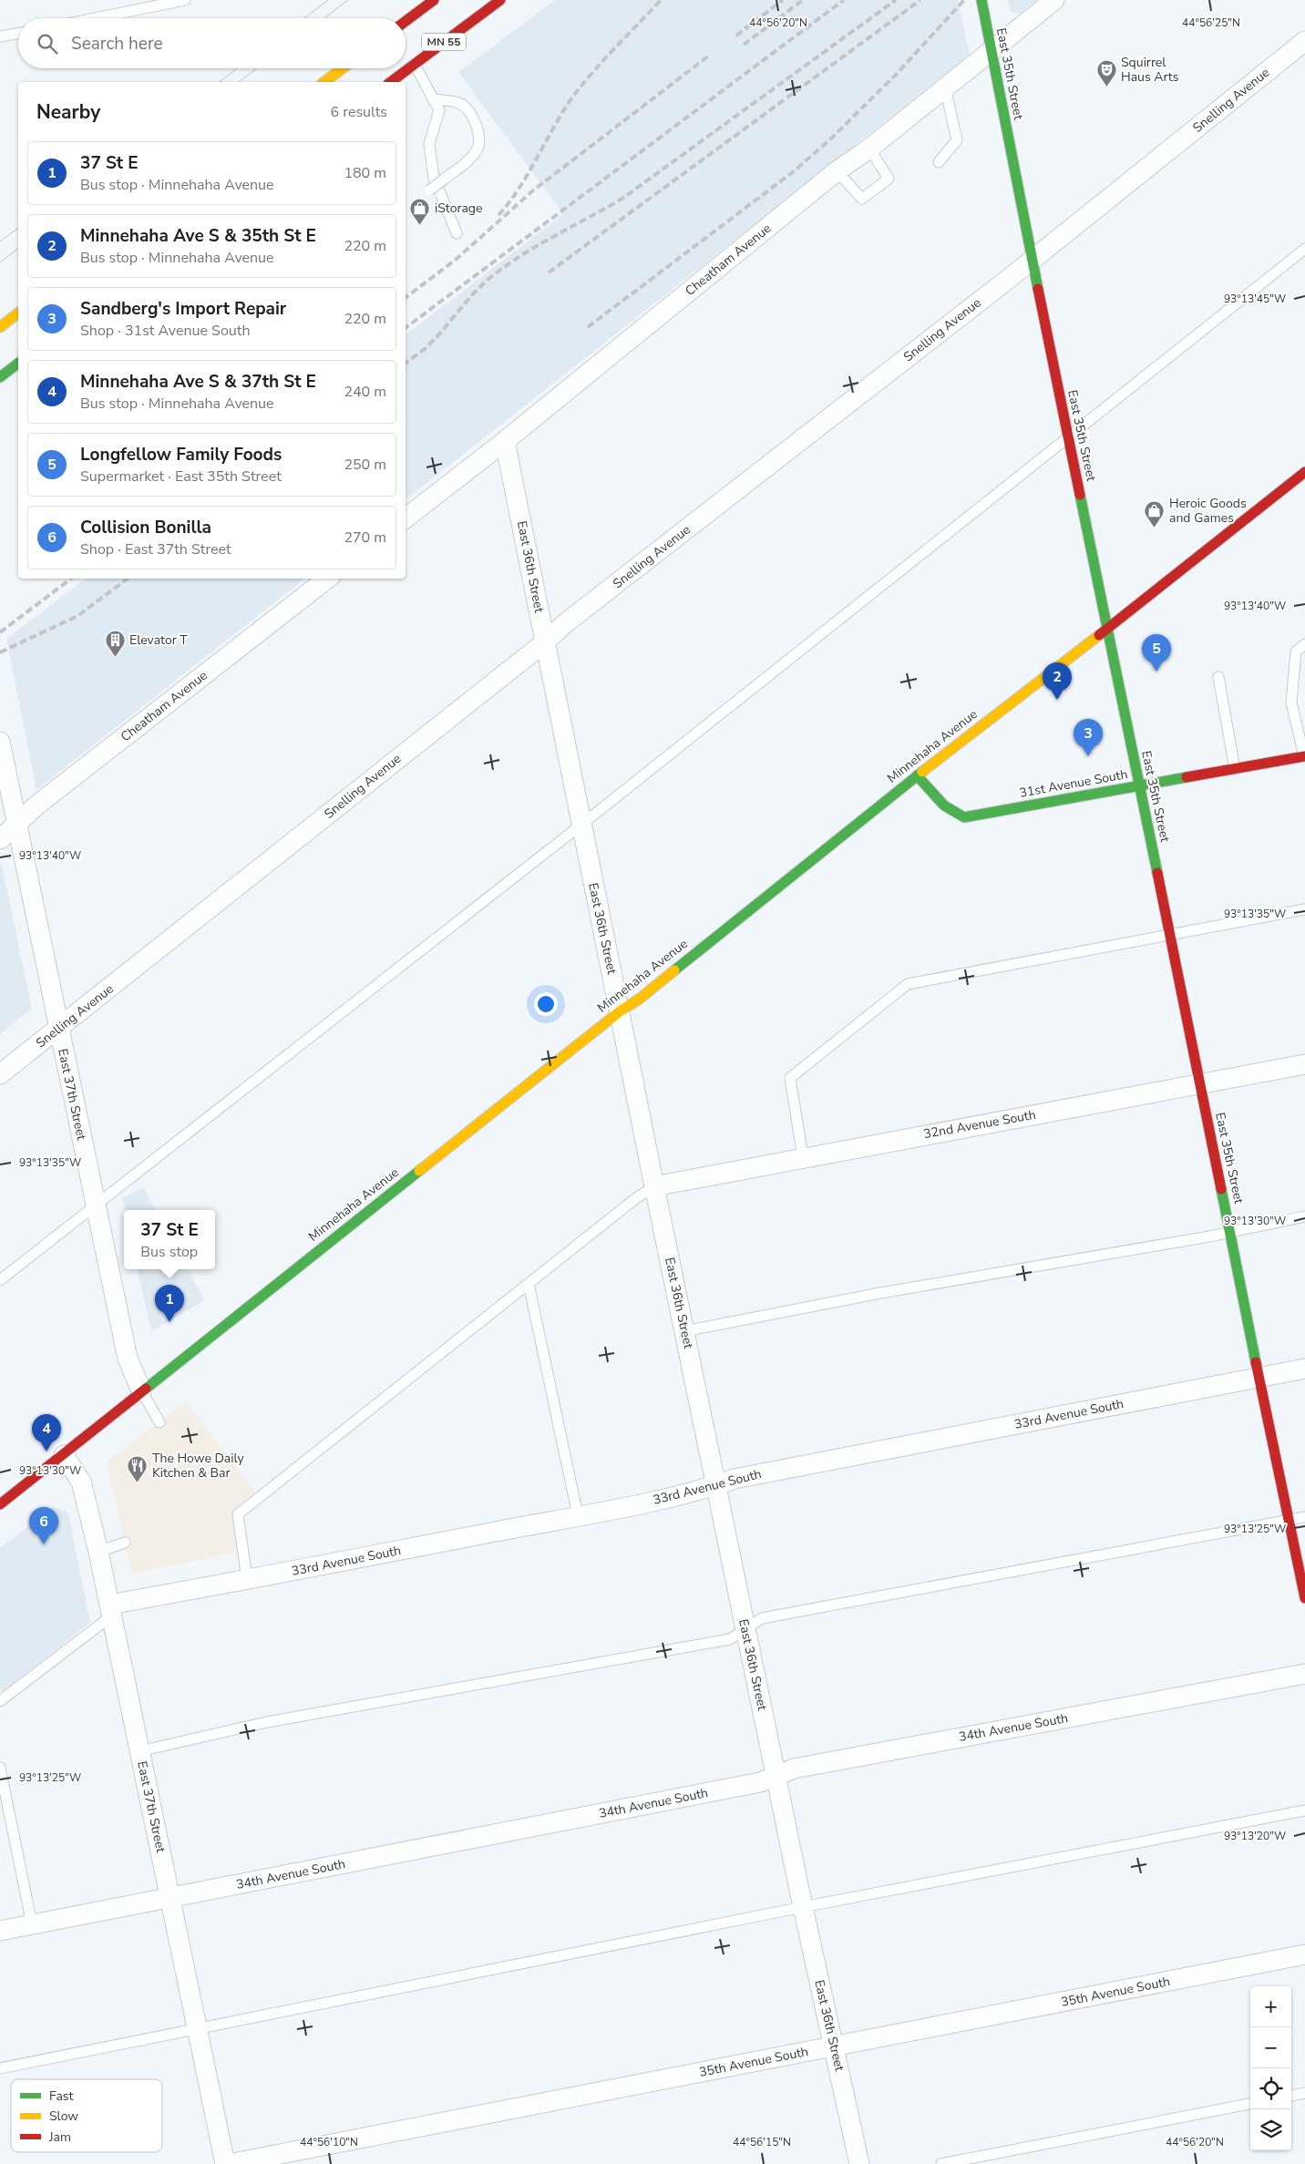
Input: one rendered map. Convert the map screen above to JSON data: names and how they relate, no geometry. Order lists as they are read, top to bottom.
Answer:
{
  "streets": {
    "main road": [
      "MN 55",
      "East 35th Street",
      "Minnehaha Avenue",
      "31st Avenue South"
    ],
    "street": [
      "Snelling Avenue",
      "Cheatham Avenue",
      "East 36th Street",
      "East 37th Street",
      "32nd Avenue South",
      "33rd Avenue South",
      "34th Avenue South",
      "35th Avenue South"
    ]
  },
  "crossings": [
    ["East 35th Street", "Snelling Avenue"],
    ["East 35th Street", "Cheatham Avenue"],
    ["East 35th Street", "Minnehaha Avenue"],
    ["East 35th Street", "31st Avenue South"],
    ["East 35th Street", "32nd Avenue South"],
    ["East 35th Street", "33rd Avenue South"],
    ["Snelling Avenue", "East 36th Street"],
    ["Snelling Avenue", "East 37th Street"],
    ["Cheatham Avenue", "East 36th Street"],
    ["Cheatham Avenue", "East 37th Street"],
    ["East 36th Street", "Minnehaha Avenue"],
    ["East 36th Street", "32nd Avenue South"],
    ["East 36th Street", "33rd Avenue South"],
    ["East 36th Street", "34th Avenue South"],
    ["East 36th Street", "35th Avenue South"],
    ["Minnehaha Avenue", "31st Avenue South"],
    ["Minnehaha Avenue", "East 37th Street"],
    ["East 37th Street", "33rd Avenue South"],
    ["East 37th Street", "34th Avenue South"]
  ],
  "places": {
    "theatre": ["Squirrel Haus Arts"],
    "shop": ["iStorage", "Heroic Goods and Games"],
    "building": ["Elevator T"],
    "restaurant": ["The Howe Daily Kitchen & Bar"]
  },
  "legend": ["Fast", "Slow", "Jam"],
  "page": {
    "search": "Search here",
    "heading": ["Nearby", "6 results"],
    "list": [
      {
        "mark": "1",
        "name": "37 St E",
        "note": "Bus stop · Minnehaha Avenue",
        "value": "180 m"
      },
      {
        "mark": "2",
        "name": "Minnehaha Ave S & 35th St E",
        "note": "Bus stop · Minnehaha Avenue",
        "value": "220 m"
      },
      {
        "mark": "3",
        "name": "Sandberg's Import Repair",
        "note": "Shop · 31st Avenue South",
        "value": "220 m"
      },
      {
        "mark": "4",
        "name": "Minnehaha Ave S & 37th St E",
        "note": "Bus stop · Minnehaha Avenue",
        "value": "240 m"
      },
      {
        "mark": "5",
        "name": "Longfellow Family Foods",
        "note": "Supermarket · East 35th Street",
        "value": "250 m"
      },
      {
        "mark": "6",
        "name": "Collision Bonilla",
        "note": "Shop · East 37th Street",
        "value": "270 m"
      }
    ],
    "pins": [
      "5",
      "2",
      "3",
      "1",
      "4",
      "6"
    ],
    "popup": ["37 St E", "Bus stop"],
    "map_buttons": ["+", "−"]
  },
  "coordinates": [
    "44°56'20\"N",
    "44°56'25\"N",
    "93°13'45\"W",
    "93°13'40\"W",
    "93°13'35\"W",
    "93°13'30\"W",
    "93°13'25\"W",
    "93°13'20\"W",
    "44°56'10\"N",
    "44°56'15\"N"
  ]
}
